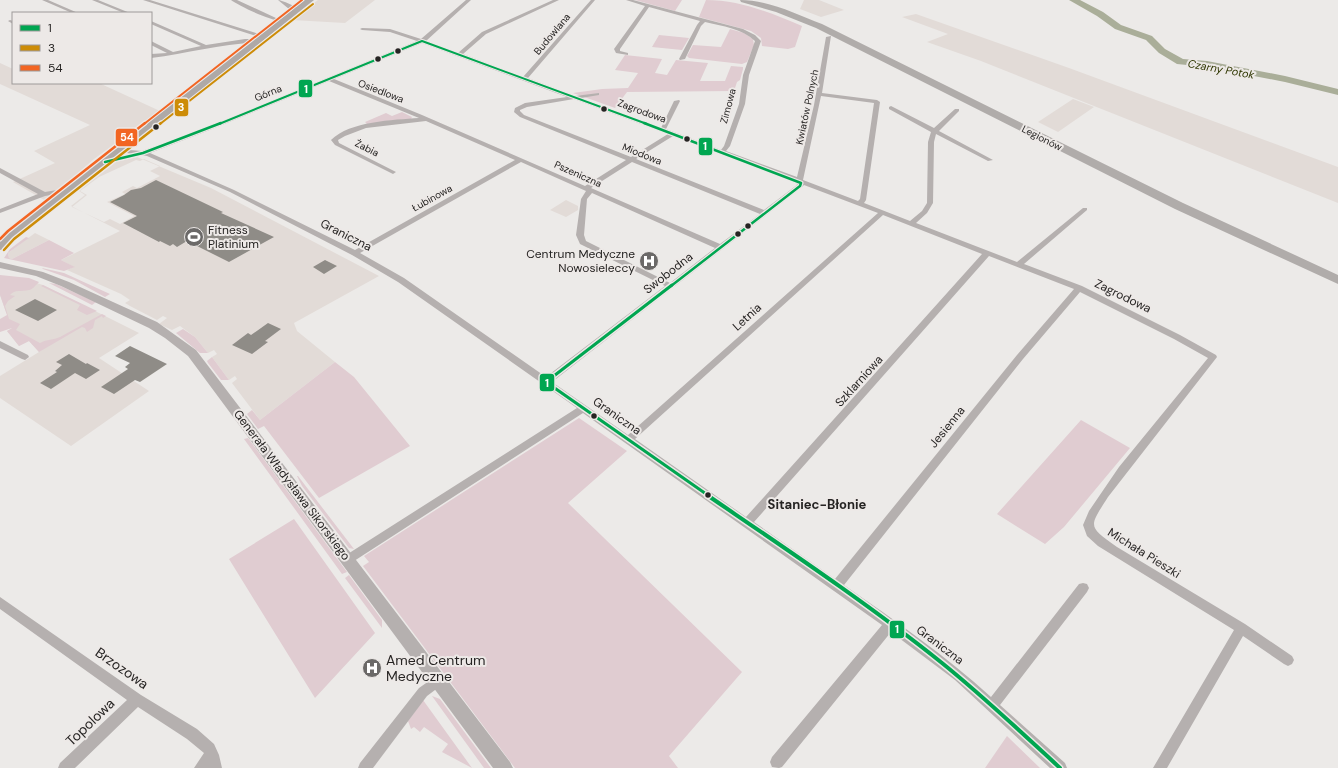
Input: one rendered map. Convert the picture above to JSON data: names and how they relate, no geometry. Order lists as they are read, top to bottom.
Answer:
{
  "streets": {
    "highway": ["Legionów"],
    "street": [
      "Budowlana",
      "Osiedlowa",
      "Górna",
      "Zimowa",
      "Kwiatów Polnych",
      "Zagrodowa",
      "Żabia",
      "Miodowa",
      "Pszeniczna",
      "Łubinowa",
      "Graniczna",
      "Swobodna",
      "Letnia",
      "Szklarniowa",
      "Jesienna",
      "Generała Władysława Sikorskiego",
      "Michała Pieszki",
      "Brzozowa",
      "Topolowa"
    ]
  },
  "crossings": [
    ["Budowlana", "Zagrodowa"],
    ["Osiedlowa", "Górna"],
    ["Osiedlowa", "Żabia"],
    ["Osiedlowa", "Pszeniczna"],
    ["Górna", "Zagrodowa"],
    ["Górna", "Graniczna"],
    ["Zimowa", "Zagrodowa"],
    ["Kwiatów Polnych", "Zagrodowa"],
    ["Kwiatów Polnych", "Swobodna"],
    ["Zagrodowa", "Miodowa"],
    ["Zagrodowa", "Swobodna"],
    ["Zagrodowa", "Letnia"],
    ["Zagrodowa", "Szklarniowa"],
    ["Zagrodowa", "Jesienna"],
    ["Zagrodowa", "Michała Pieszki"],
    ["Żabia", "Pszeniczna"],
    ["Miodowa", "Swobodna"],
    ["Pszeniczna", "Łubinowa"],
    ["Pszeniczna", "Swobodna"],
    ["Łubinowa", "Graniczna"],
    ["Graniczna", "Swobodna"],
    ["Graniczna", "Letnia"],
    ["Graniczna", "Szklarniowa"],
    ["Graniczna", "Jesienna"],
    ["Brzozowa", "Topolowa"]
  ],
  "districts": ["Sitaniec-Błonie"],
  "water": ["Czarny Potok"],
  "places": {
    "sports": ["Fitness Platinium"],
    "hospital": ["Centrum Medyczne Nowosieleccy", "Amed Centrum Medyczne"]
  },
  "lines": ["transit line 54", "transit line 3", "transit line 1"],
  "legend": ["1", "3", "54"]
}
